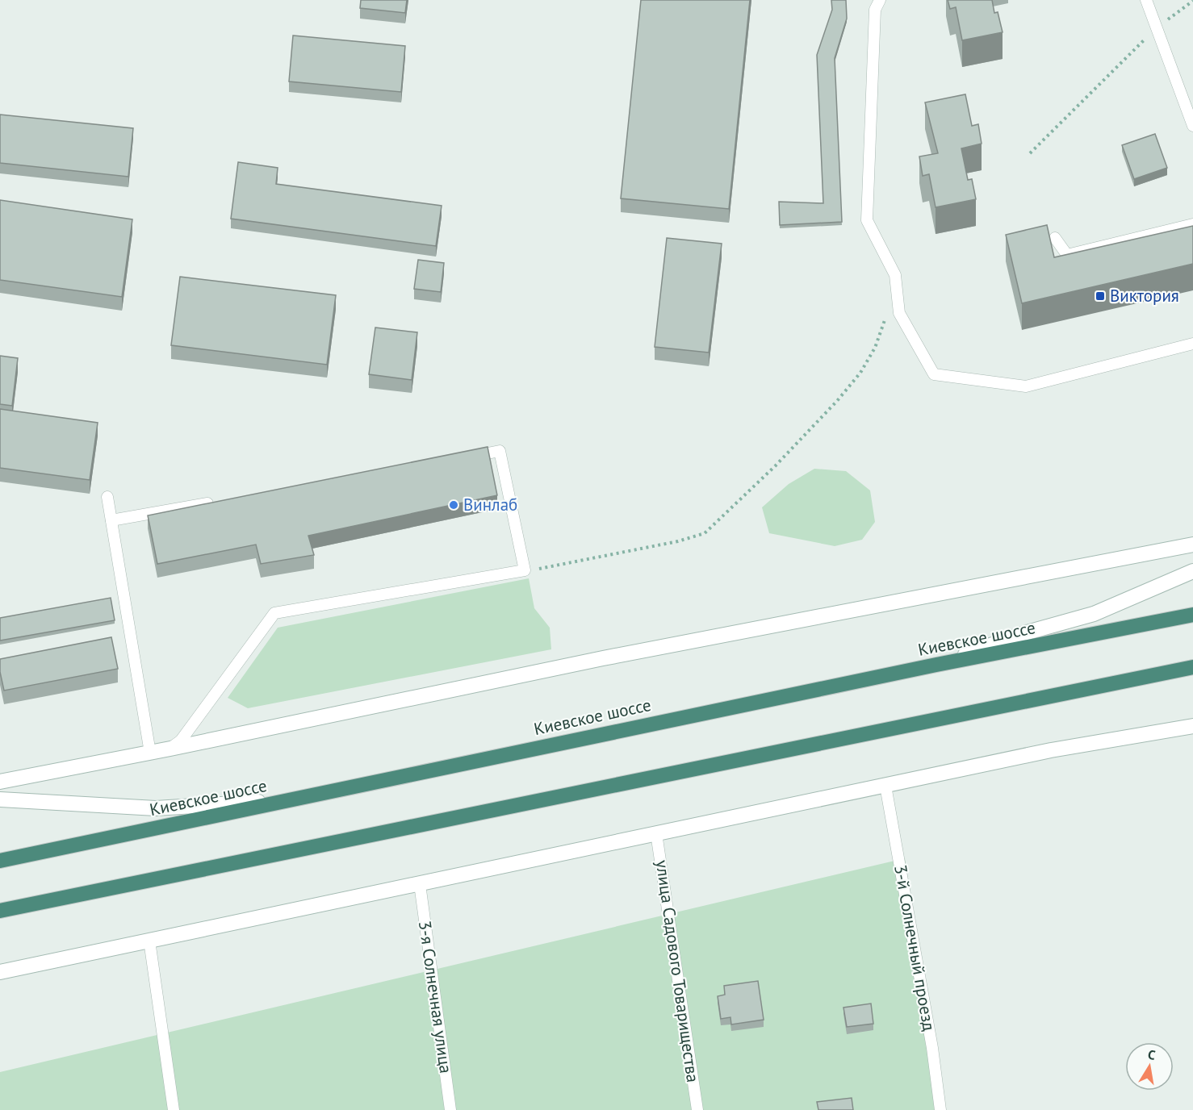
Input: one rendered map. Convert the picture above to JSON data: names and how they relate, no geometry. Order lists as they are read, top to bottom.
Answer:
{
  "streets": {
    "highway": ["Киевское шоссе"],
    "lane": ["3-й Солнечный проезд", "улица Садового Товарищества", "3-я Солнечная улица"]
  },
  "places": {
    "transit": ["Виктория"],
    "other": ["Винлаб"]
  },
  "north": "top"
}
